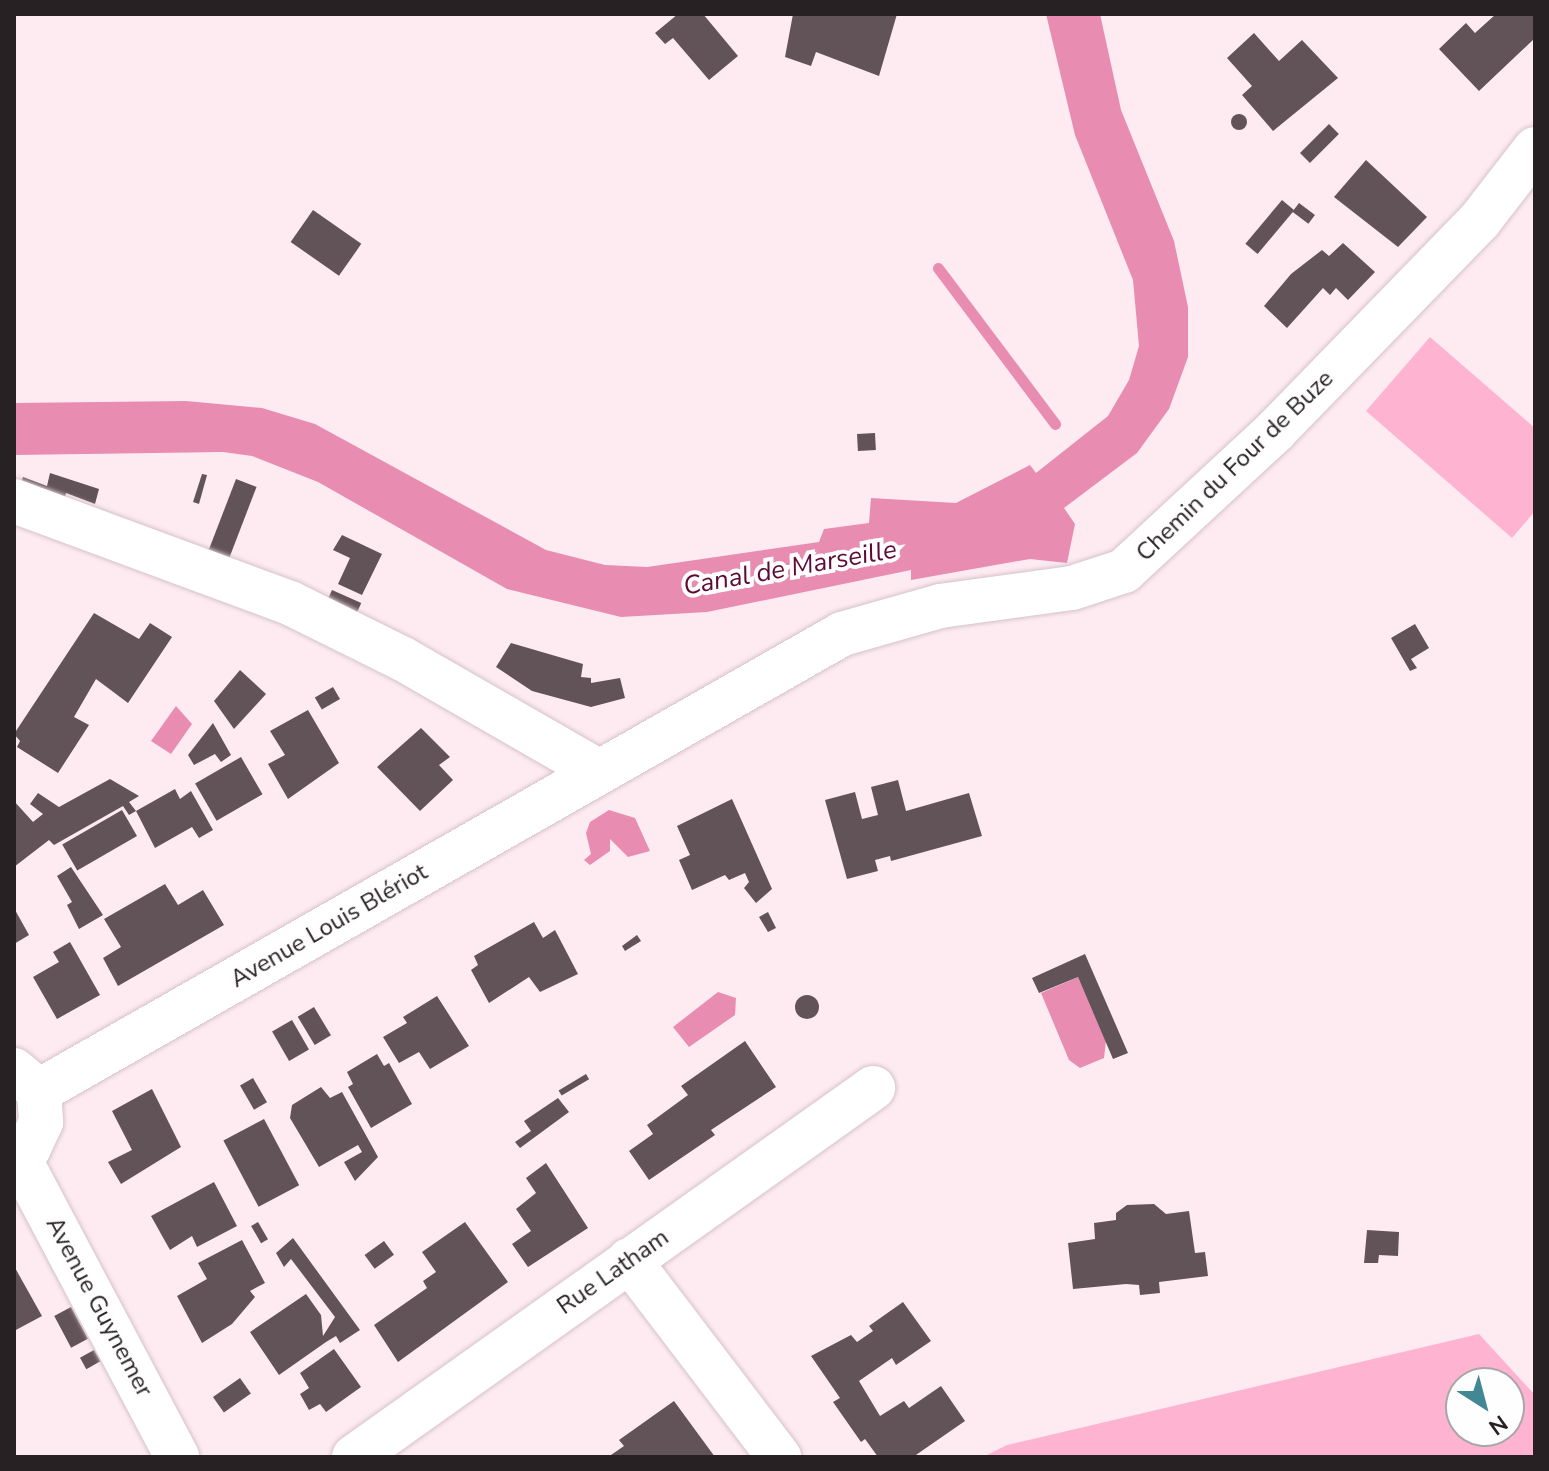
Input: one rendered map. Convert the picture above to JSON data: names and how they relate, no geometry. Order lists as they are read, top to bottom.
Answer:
{
  "streets": {
    "street": [
      "Chemin du Four de Buze",
      "Avenue Louis Blériot",
      "Rue Latham",
      "Avenue Guynemer"
    ]
  },
  "crossings": [
    ["Chemin du Four de Buze", "Avenue Louis Blériot"]
  ],
  "water": ["Canal de Marseille"],
  "north": "bottom right"
}
